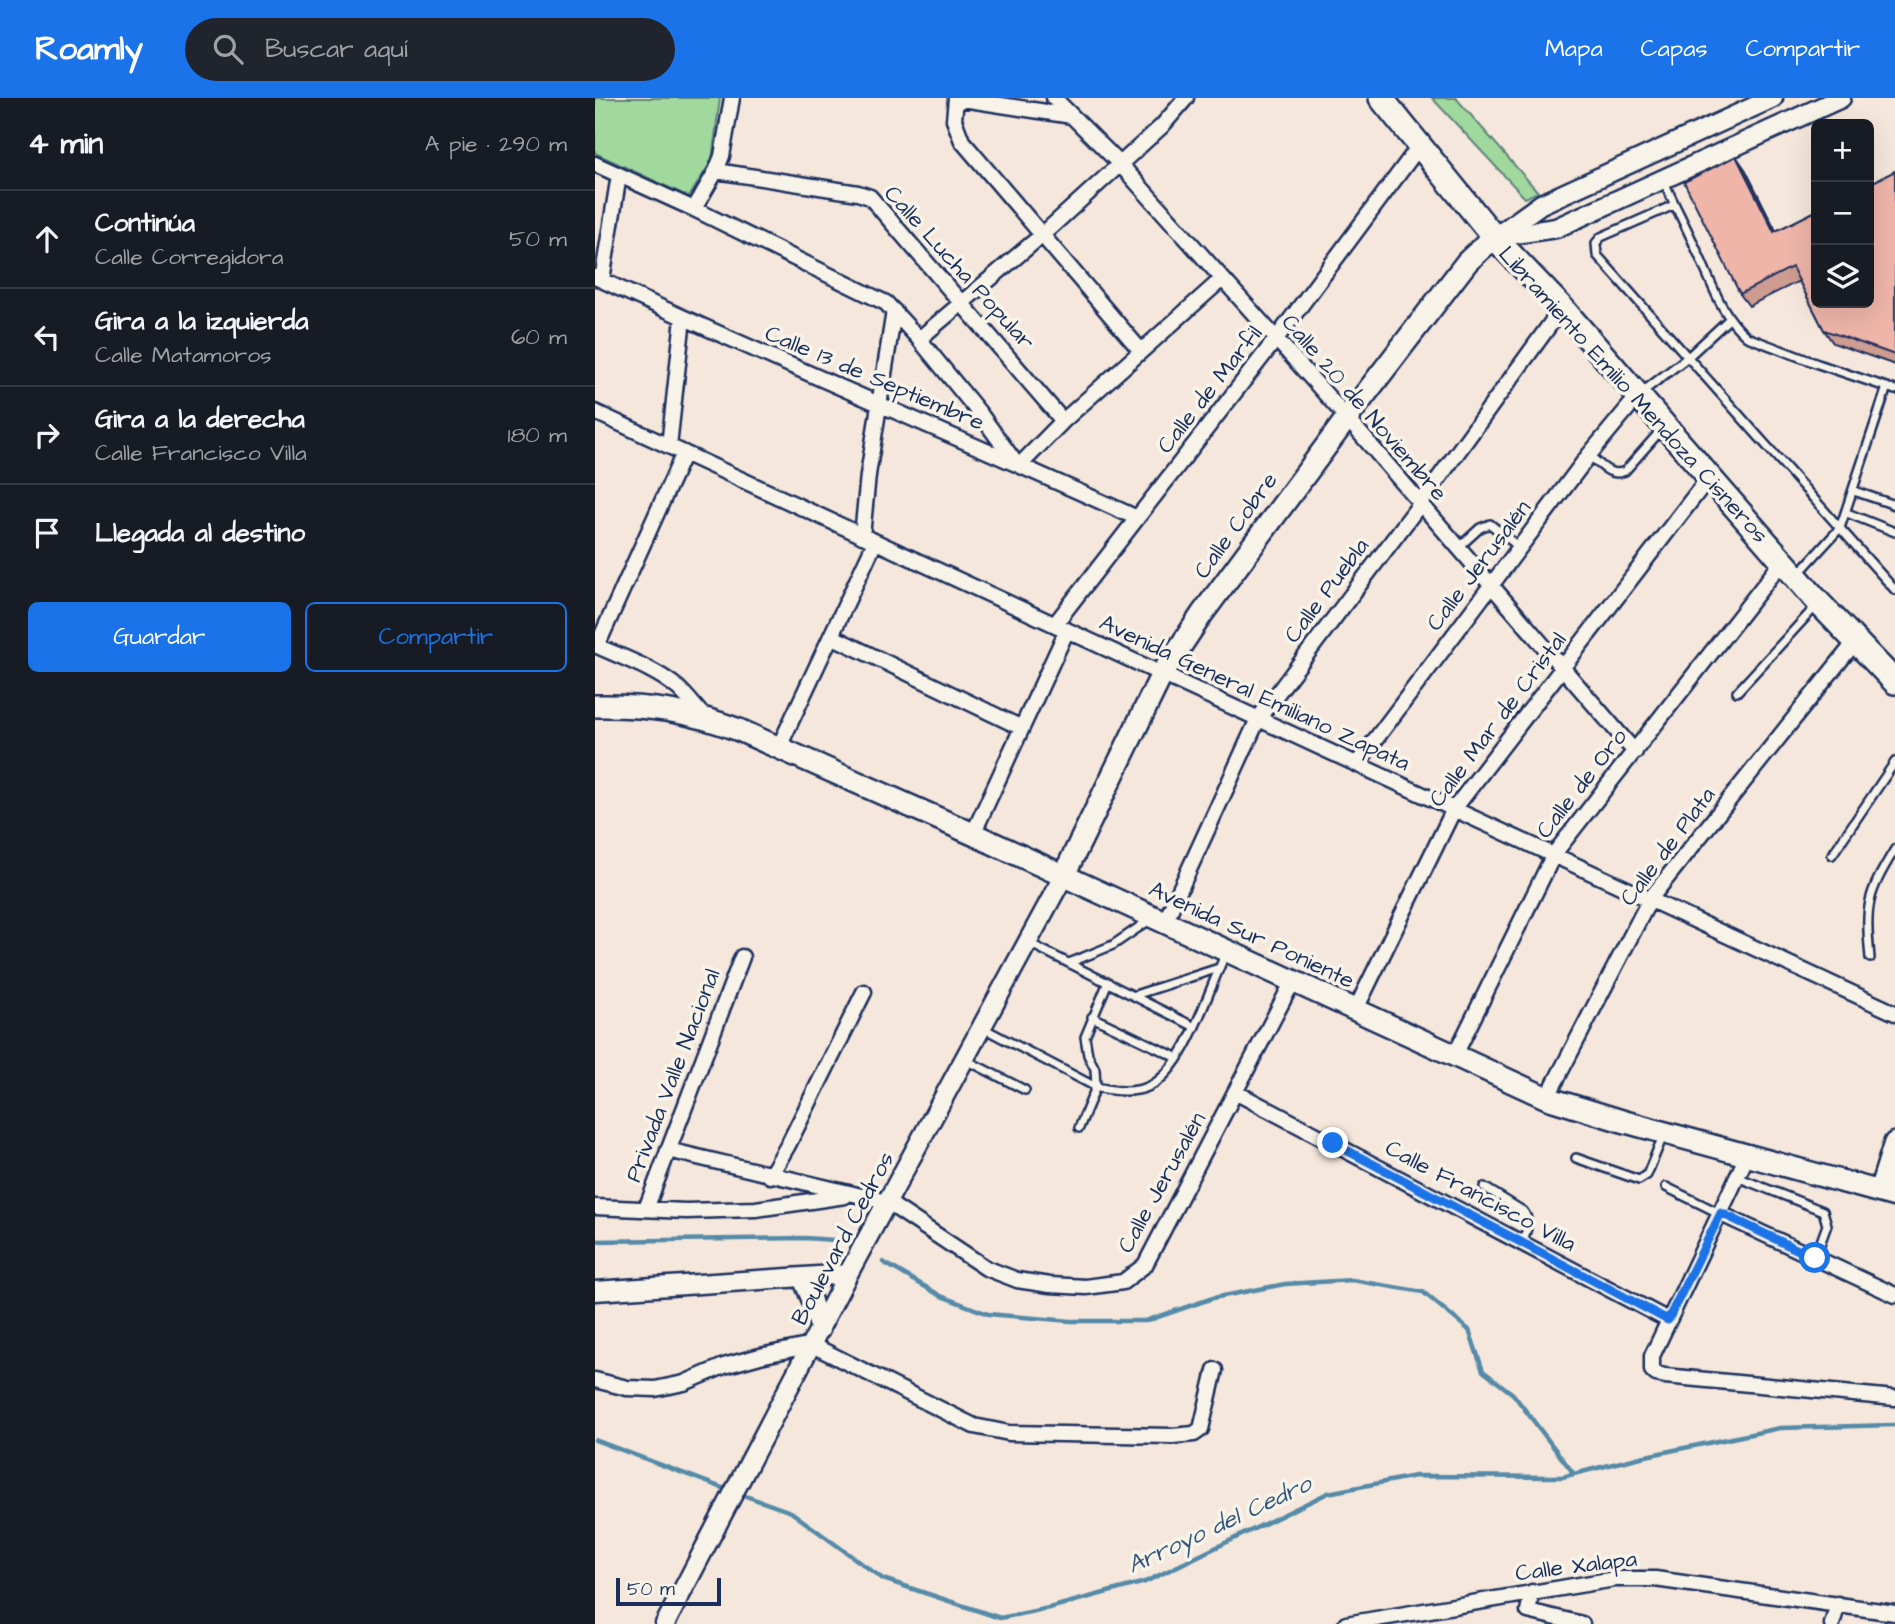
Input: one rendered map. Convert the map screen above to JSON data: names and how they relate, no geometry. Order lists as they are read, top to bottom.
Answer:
{
  "streets": {
    "main road": ["Libramiento Emilio Mendoza Cisneros", "Calle Cobre", "Avenida Sur Poniente"],
    "street": [
      "Calle Lucha Popular",
      "Calle 13 de Septiembre",
      "Calle de Marfil",
      "Calle 20 de Noviembre",
      "Calle Jerusalén",
      "Calle Puebla",
      "Avenida General Emiliano Zapata",
      "Calle Mar de Cristal",
      "Calle de Oro",
      "Calle de Plata",
      "Privada Valle Nacional",
      "Calle Francisco Villa",
      "Boulevard Cedros",
      "Calle Xalapa"
    ]
  },
  "crossings": [
    ["Calle 13 de Septiembre", "Calle de Marfil"],
    ["Calle de Marfil", "Libramiento Emilio Mendoza Cisneros"],
    ["Calle de Marfil", "Calle 20 de Noviembre"],
    ["Calle de Marfil", "Avenida General Emiliano Zapata"],
    ["Calle de Marfil", "Avenida Sur Poniente"],
    ["Libramiento Emilio Mendoza Cisneros", "Calle Cobre"],
    ["Libramiento Emilio Mendoza Cisneros", "Calle Jerusalén"],
    ["Libramiento Emilio Mendoza Cisneros", "Calle Puebla"],
    ["Libramiento Emilio Mendoza Cisneros", "Calle Mar de Cristal"],
    ["Libramiento Emilio Mendoza Cisneros", "Calle de Oro"],
    ["Libramiento Emilio Mendoza Cisneros", "Calle de Plata"],
    ["Calle 20 de Noviembre", "Calle Cobre"],
    ["Calle 20 de Noviembre", "Calle Jerusalén"],
    ["Calle 20 de Noviembre", "Calle Puebla"],
    ["Calle 20 de Noviembre", "Calle Mar de Cristal"],
    ["Calle 20 de Noviembre", "Calle de Oro"],
    ["Calle Cobre", "Avenida General Emiliano Zapata"],
    ["Calle Cobre", "Avenida Sur Poniente"],
    ["Calle Cobre", "Boulevard Cedros"],
    ["Calle Jerusalén", "Avenida General Emiliano Zapata"],
    ["Calle Jerusalén", "Avenida Sur Poniente"],
    ["Calle Jerusalén", "Calle Francisco Villa"],
    ["Calle Jerusalén", "Boulevard Cedros"],
    ["Calle Puebla", "Avenida General Emiliano Zapata"],
    ["Calle Puebla", "Avenida Sur Poniente"],
    ["Avenida General Emiliano Zapata", "Calle Mar de Cristal"],
    ["Avenida General Emiliano Zapata", "Calle de Oro"],
    ["Avenida General Emiliano Zapata", "Calle de Plata"],
    ["Calle Mar de Cristal", "Avenida Sur Poniente"],
    ["Calle de Oro", "Avenida Sur Poniente"],
    ["Calle de Plata", "Avenida Sur Poniente"],
    ["Avenida Sur Poniente", "Boulevard Cedros"]
  ],
  "water": ["Arroyo del Cedro"],
  "scale_bar": "50 m",
  "page": {
    "header": "Roamly",
    "search": "Buscar aquí",
    "nav": ["Mapa", "Capas", "Compartir"],
    "heading": ["4 min", "A pie · 290 m"],
    "map_buttons": ["+", "−"],
    "list": [
      ["Continúa", "Calle Corregidora", "50 m"],
      ["Gira a la izquierda", "Calle Matamoros", "60 m"],
      ["Gira a la derecha", "Calle Francisco Villa", "180 m"],
      "Llegada al destino"
    ],
    "buttons": ["Guardar", "Compartir"],
    "scale": "50 m"
  }
}
